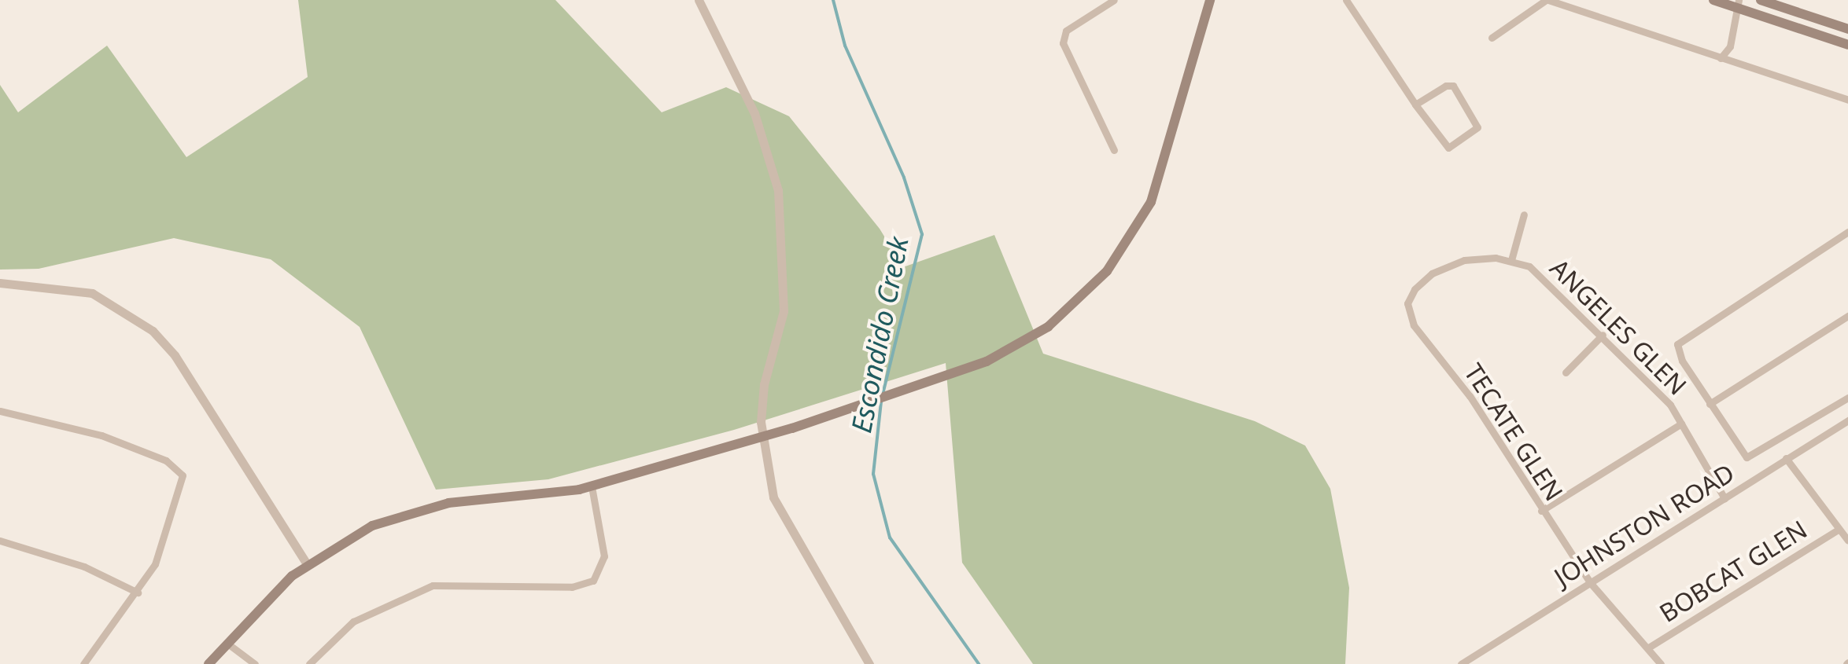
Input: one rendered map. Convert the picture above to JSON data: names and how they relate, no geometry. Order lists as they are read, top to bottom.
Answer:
{
  "streets": {
    "street": [
      "ANGELES GLEN",
      "TECATE GLEN",
      "JOHNSTON ROAD",
      "BOBCAT GLEN"
    ]
  },
  "crossings": [
    ["ANGELES GLEN", "TECATE GLEN"],
    ["ANGELES GLEN", "JOHNSTON ROAD"],
    ["TECATE GLEN", "JOHNSTON ROAD"],
    ["TECATE GLEN", "BOBCAT GLEN"]
  ],
  "water": ["Escondido Creek"]
}
